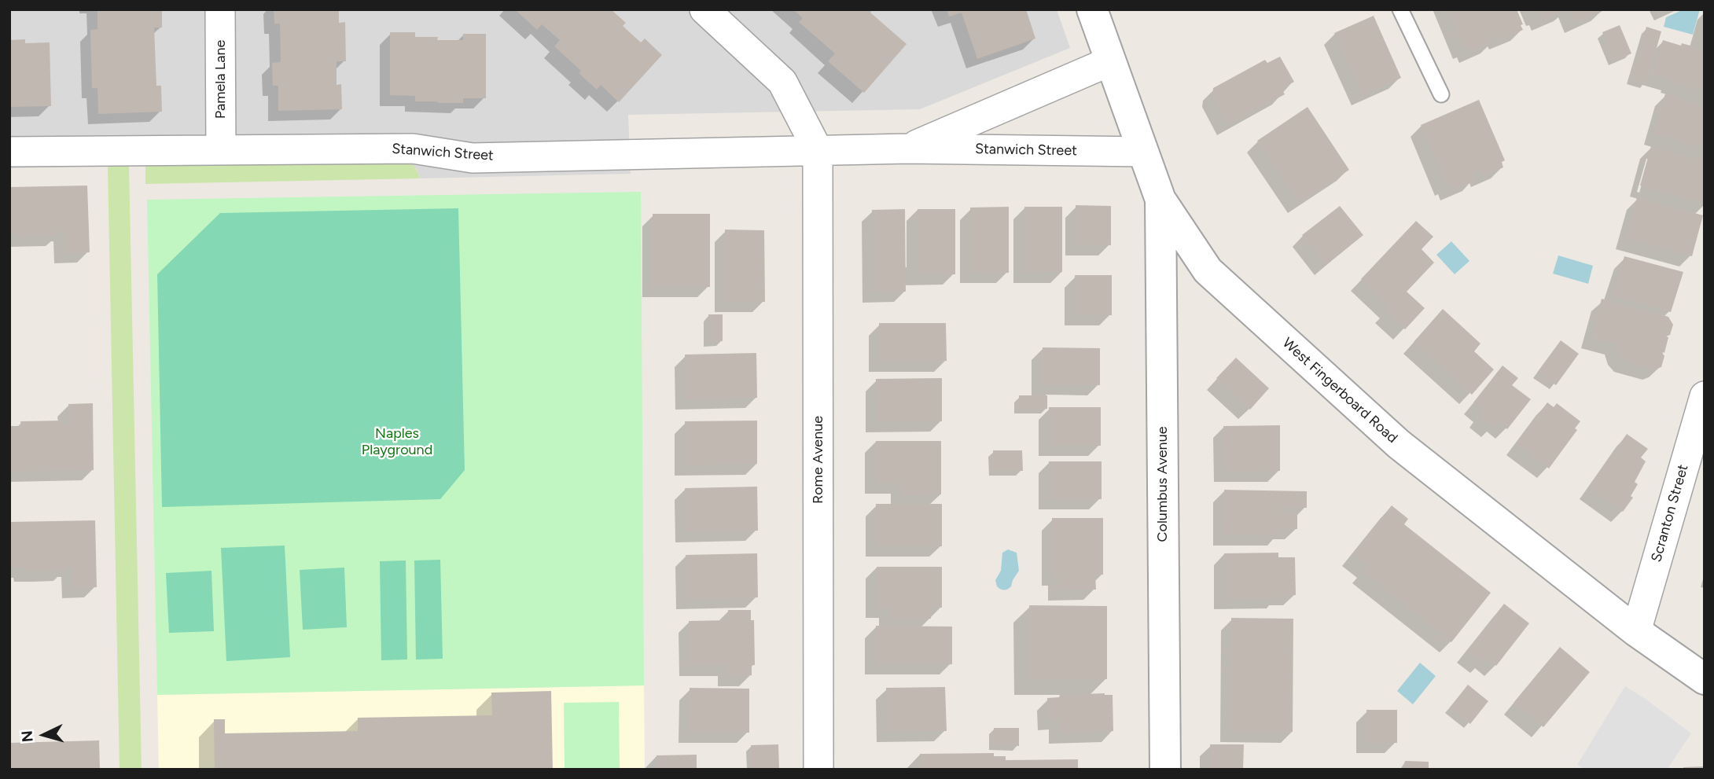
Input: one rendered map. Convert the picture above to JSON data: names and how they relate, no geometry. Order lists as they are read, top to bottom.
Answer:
{
  "streets": {
    "street": [
      "Pamela Lane",
      "Stanwich Street",
      "West Fingerboard Road",
      "Rome Avenue",
      "Columbus Avenue",
      "Scranton Street"
    ]
  },
  "crossings": [
    ["Pamela Lane", "Stanwich Street"],
    ["Stanwich Street", "West Fingerboard Road"],
    ["Stanwich Street", "Rome Avenue"],
    ["West Fingerboard Road", "Columbus Avenue"],
    ["West Fingerboard Road", "Scranton Street"]
  ],
  "parks": ["Naples Playground"],
  "north": "left"
}
